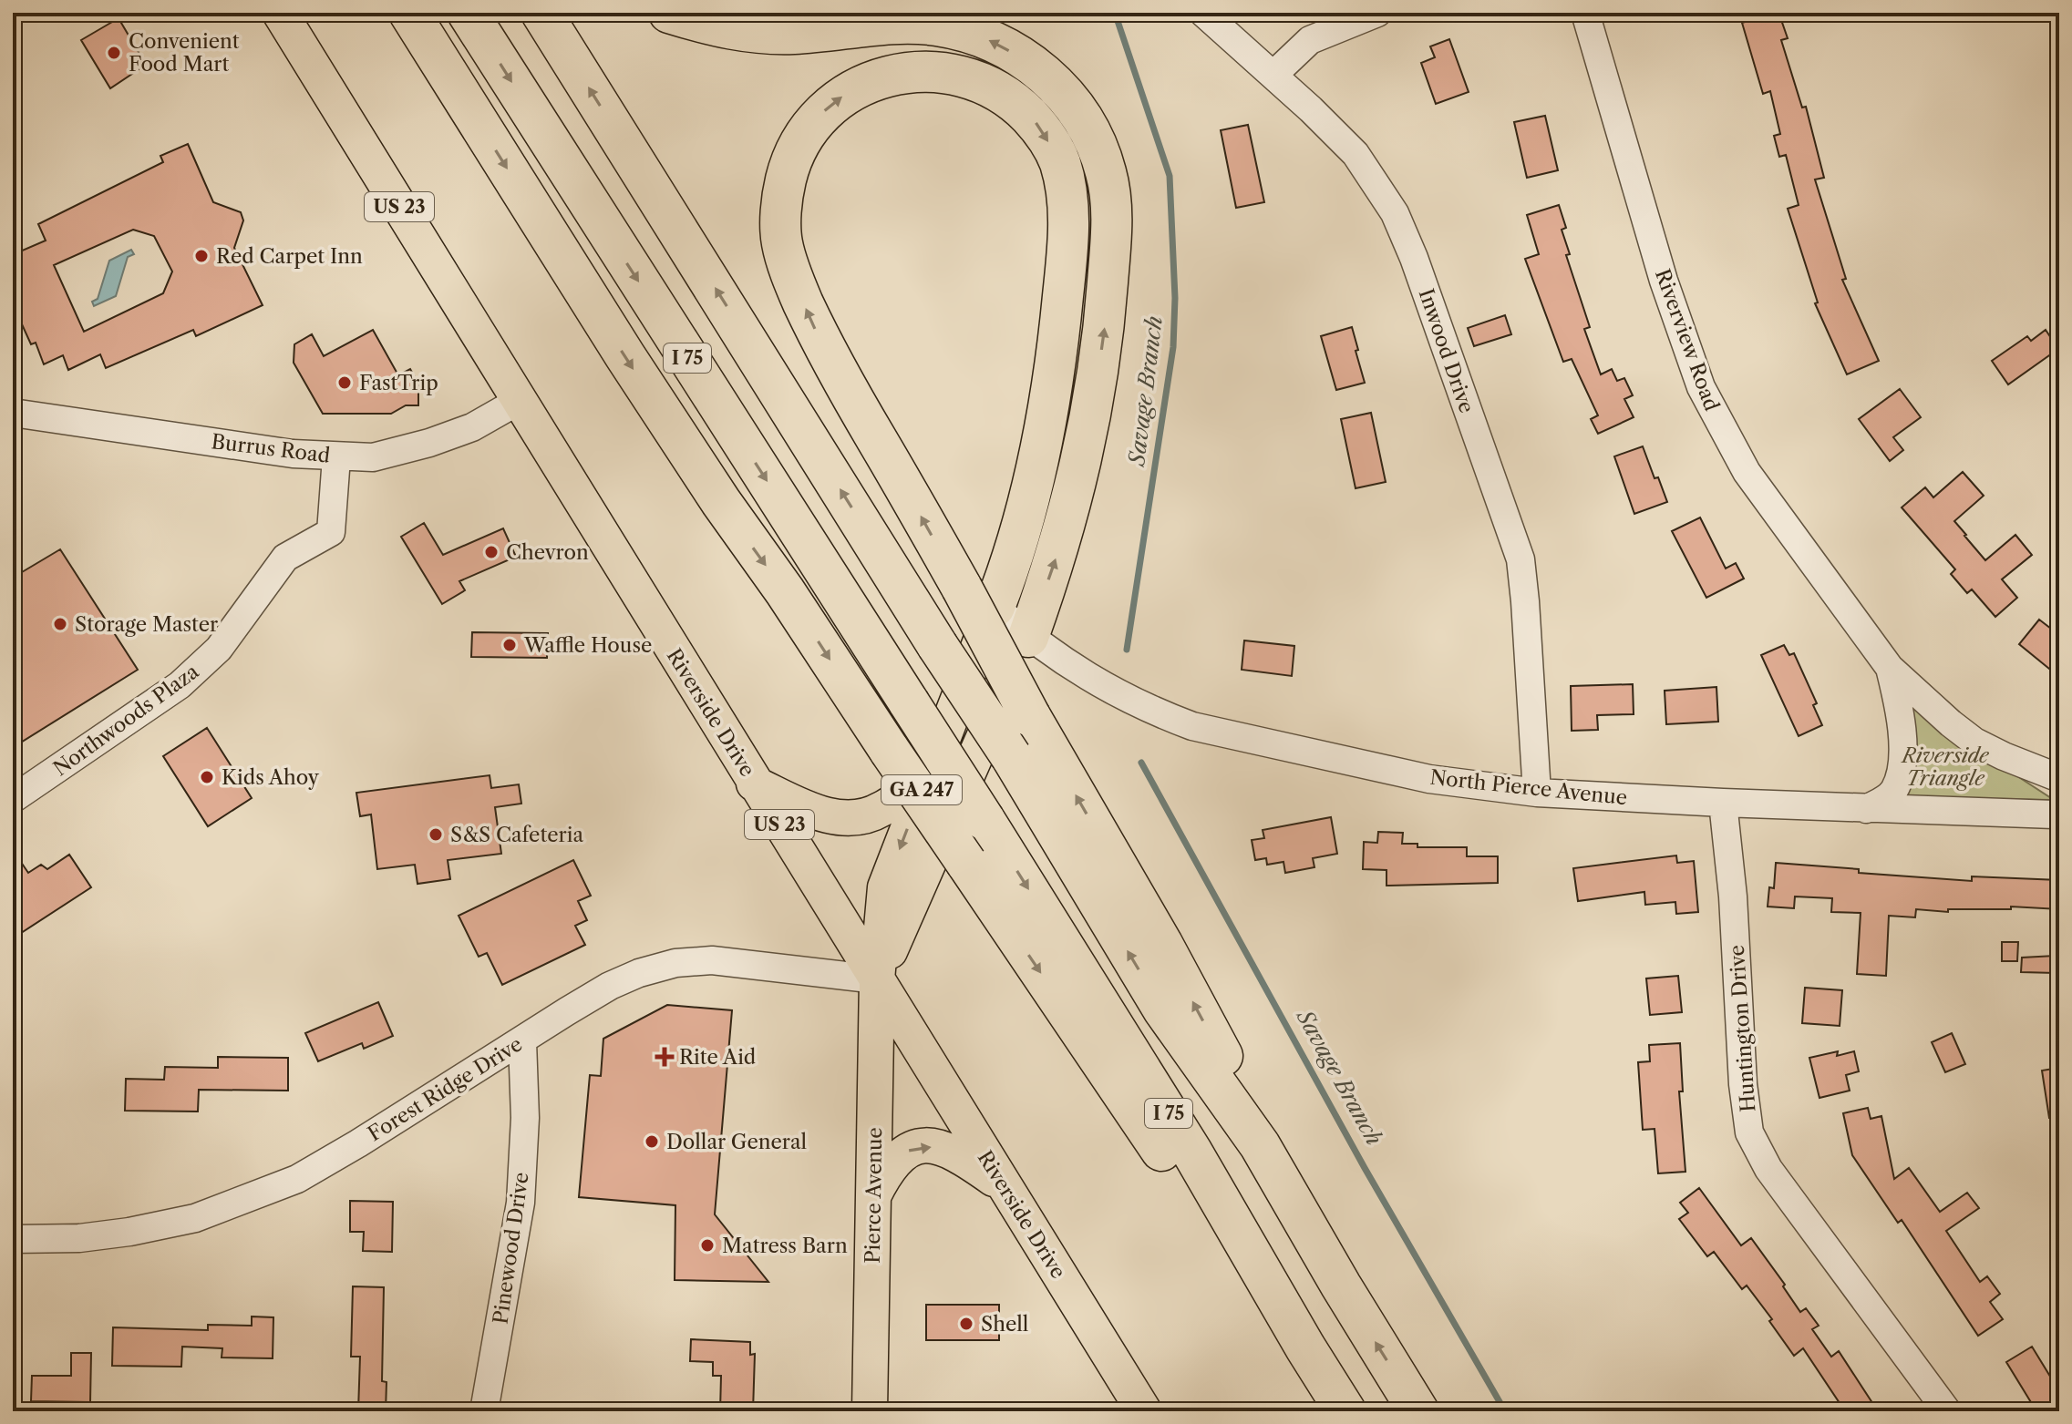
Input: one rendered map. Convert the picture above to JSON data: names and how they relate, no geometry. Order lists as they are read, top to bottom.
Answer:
{
  "streets": {
    "highway": ["I 75"],
    "main road": [
      "US 23",
      "Riverside Drive",
      "GA 247",
      "Pierce Avenue"
    ],
    "street": [
      "Riverview Road",
      "Inwood Drive",
      "Burrus Road",
      "Northwoods Plaza",
      "North Pierce Avenue",
      "Huntington Drive",
      "Forest Ridge Drive",
      "Pinewood Drive"
    ]
  },
  "crossings": [
    ["Riverview Road", "North Pierce Avenue"],
    ["Inwood Drive", "North Pierce Avenue"],
    ["Burrus Road", "Riverside Drive"],
    ["Burrus Road", "Northwoods Plaza"],
    ["Riverside Drive", "Forest Ridge Drive"],
    ["Riverside Drive", "Pierce Avenue"],
    ["North Pierce Avenue", "Huntington Drive"],
    ["North Pierce Avenue", "Pierce Avenue"],
    ["Forest Ridge Drive", "Pierce Avenue"],
    ["Forest Ridge Drive", "Pinewood Drive"]
  ],
  "water": ["Savage Branch"],
  "parks": ["Riverside Triangle"],
  "places": {
    "other": [
      "Convenient Food Mart",
      "Red Carpet Inn",
      "FastTrip",
      "Chevron",
      "Storage Master",
      "Waffle House",
      "Kids Ahoy",
      "S&S Cafeteria",
      "Dollar General",
      "Matress Barn",
      "Shell"
    ],
    "health": ["Rite Aid"]
  }
}
